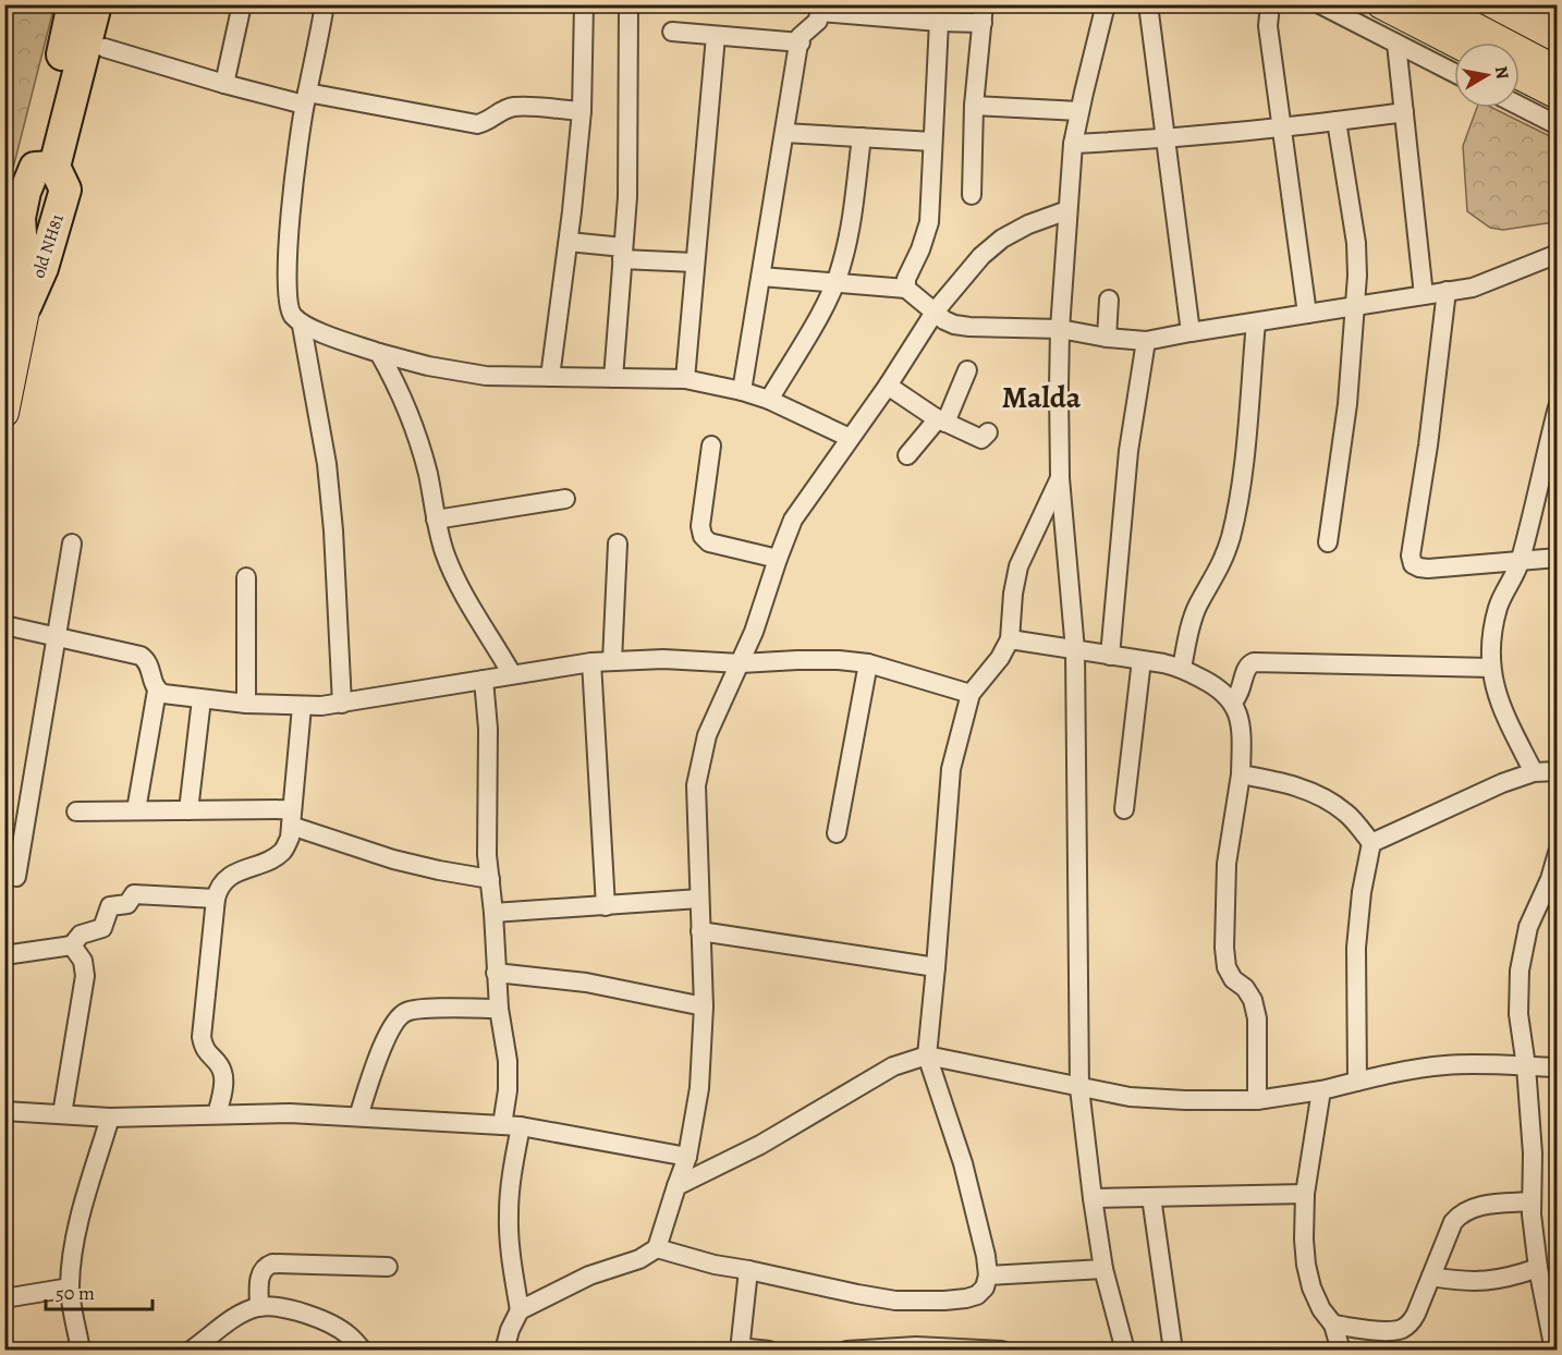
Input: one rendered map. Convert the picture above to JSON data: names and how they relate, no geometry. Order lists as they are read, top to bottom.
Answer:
{
  "streets": {
    "highway": ["old NH81"]
  },
  "districts": ["Malda"],
  "scale_bar": "50 m",
  "north": "right"
}
